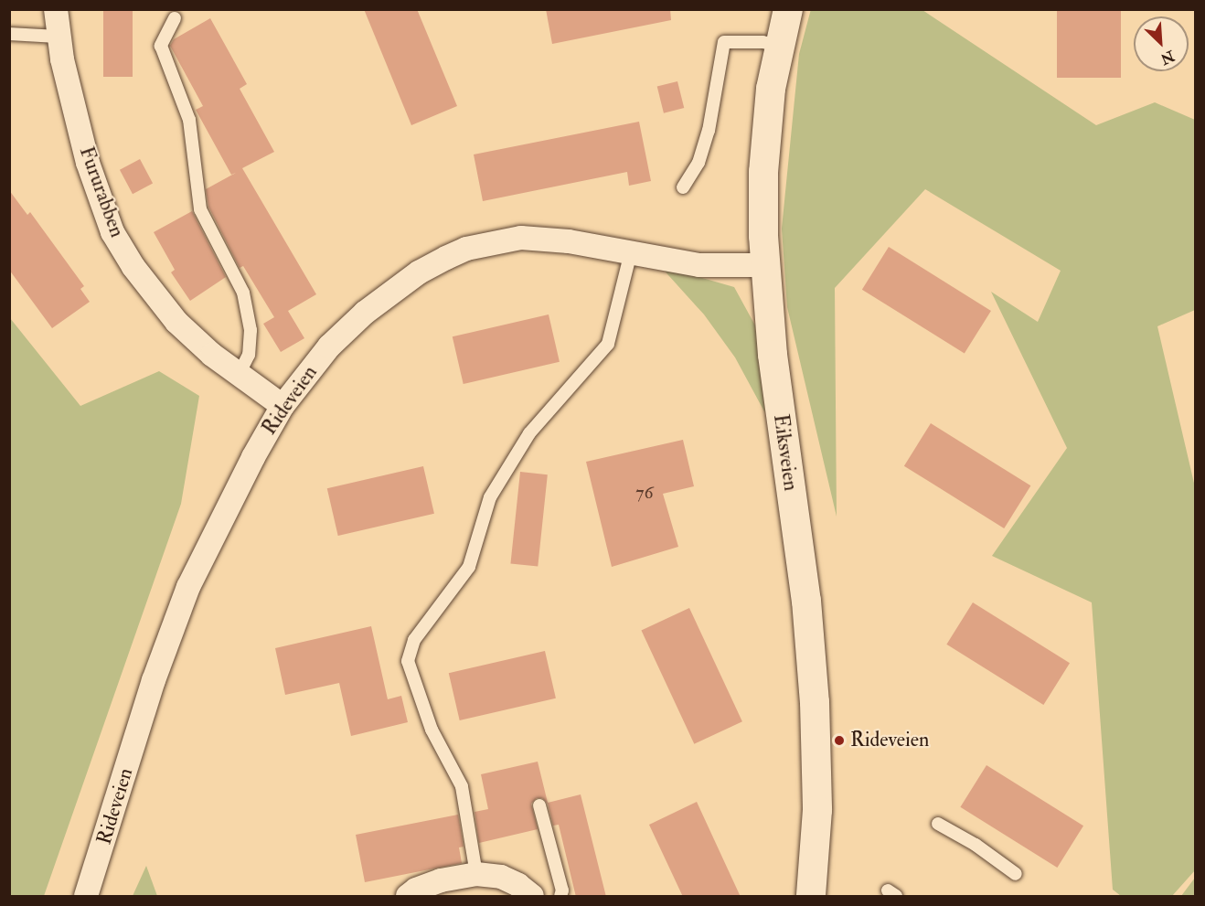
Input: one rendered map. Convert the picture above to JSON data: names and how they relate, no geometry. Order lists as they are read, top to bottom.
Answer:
{
  "streets": {
    "street": ["Fururabben", "Rideveien", "Eiksveien"]
  },
  "crossings": [
    ["Fururabben", "Rideveien"],
    ["Rideveien", "Eiksveien"]
  ],
  "places": ["Rideveien"],
  "house_numbers": ["76"],
  "north": "bottom right"
}
